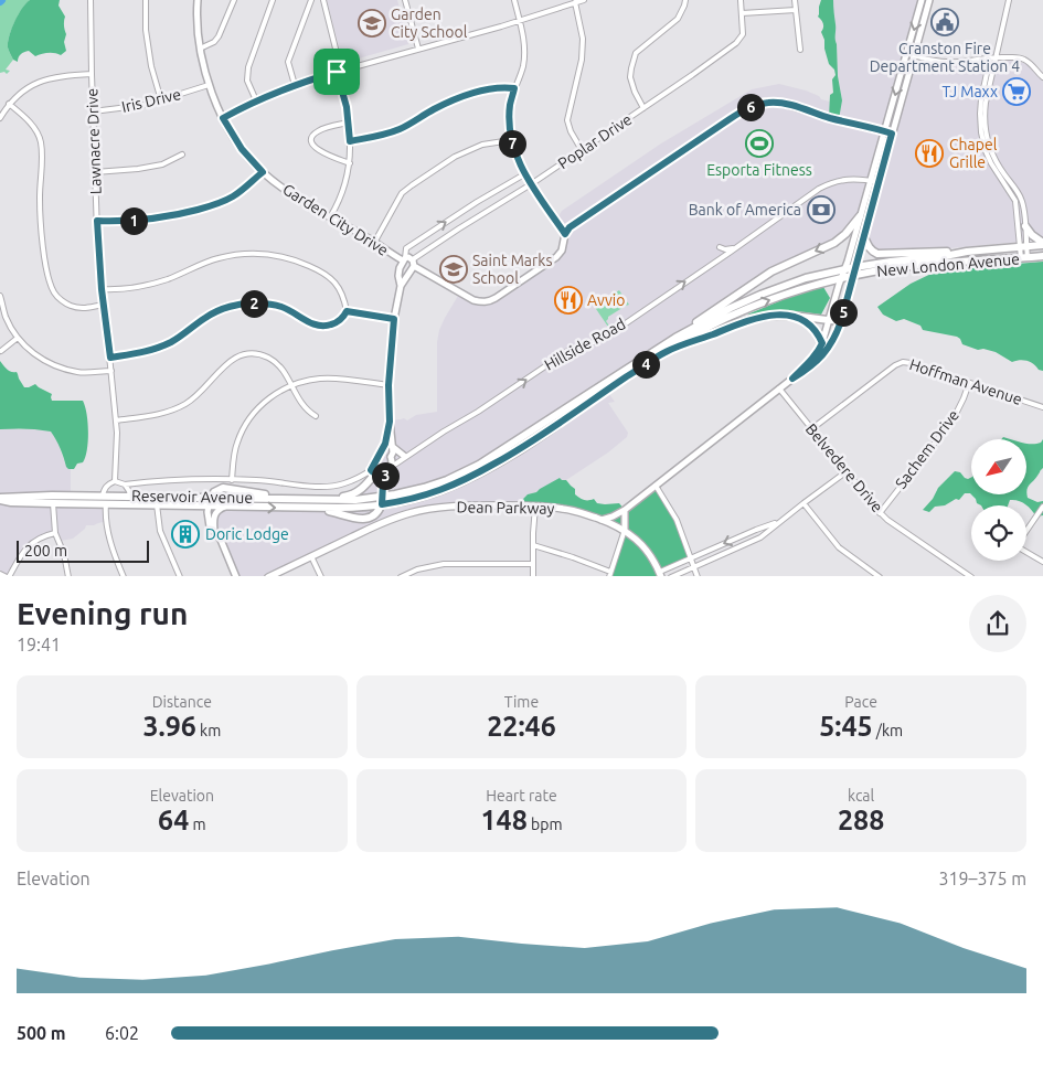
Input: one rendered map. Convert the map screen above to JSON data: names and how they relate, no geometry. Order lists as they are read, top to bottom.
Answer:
{
  "streets": {
    "main road": ["New London Avenue", "Reservoir Avenue", "Dean Parkway"],
    "street": [
      "Iris Drive",
      "Lawnacre Drive",
      "Poplar Drive",
      "Garden City Drive",
      "Hillside Road",
      "Hoffman Avenue",
      "Sachem Drive",
      "Belvedere Drive"
    ]
  },
  "crossings": [
    ["Iris Drive", "Lawnacre Drive"],
    ["Iris Drive", "Garden City Drive"],
    ["Poplar Drive", "Garden City Drive"],
    ["Garden City Drive", "New London Avenue"],
    ["Garden City Drive", "Hillside Road"],
    ["Garden City Drive", "Reservoir Avenue"],
    ["New London Avenue", "Reservoir Avenue"],
    ["Hoffman Avenue", "Sachem Drive"],
    ["Hoffman Avenue", "Belvedere Drive"],
    ["Sachem Drive", "Belvedere Drive"]
  ],
  "one_way": ["Hillside Road"],
  "places": {
    "public building": ["Cranston Fire Department Station 4"],
    "school or university": ["Garden City School", "Saint Marks School"],
    "supermarket": ["TJ Maxx"],
    "sports": ["Esporta Fitness"],
    "restaurant": ["Chapel Grille", "Avvio"],
    "bank": ["Bank of America"],
    "building": ["Doric Lodge"]
  },
  "scale_bar": "200 m",
  "north": "bottom left",
  "page": {
    "pins": [
      "6",
      "7",
      "1",
      "2",
      "5",
      "4",
      "3"
    ],
    "scale": "200 m",
    "heading": ["Evening run", "19:41"],
    "stats": [
      ["Distance", "3.96 km"],
      ["Time", "22:46"],
      ["Pace", "5:45 /km"],
      ["Elevation", "64 m"],
      ["Heart rate", "148 bpm"],
      ["kcal", "288"]
    ],
    "chart": ["Elevation", "319–375 m"],
    "list": [
      {
        "name": "500 m",
        "note": "6:02"
      }
    ]
  }
}
